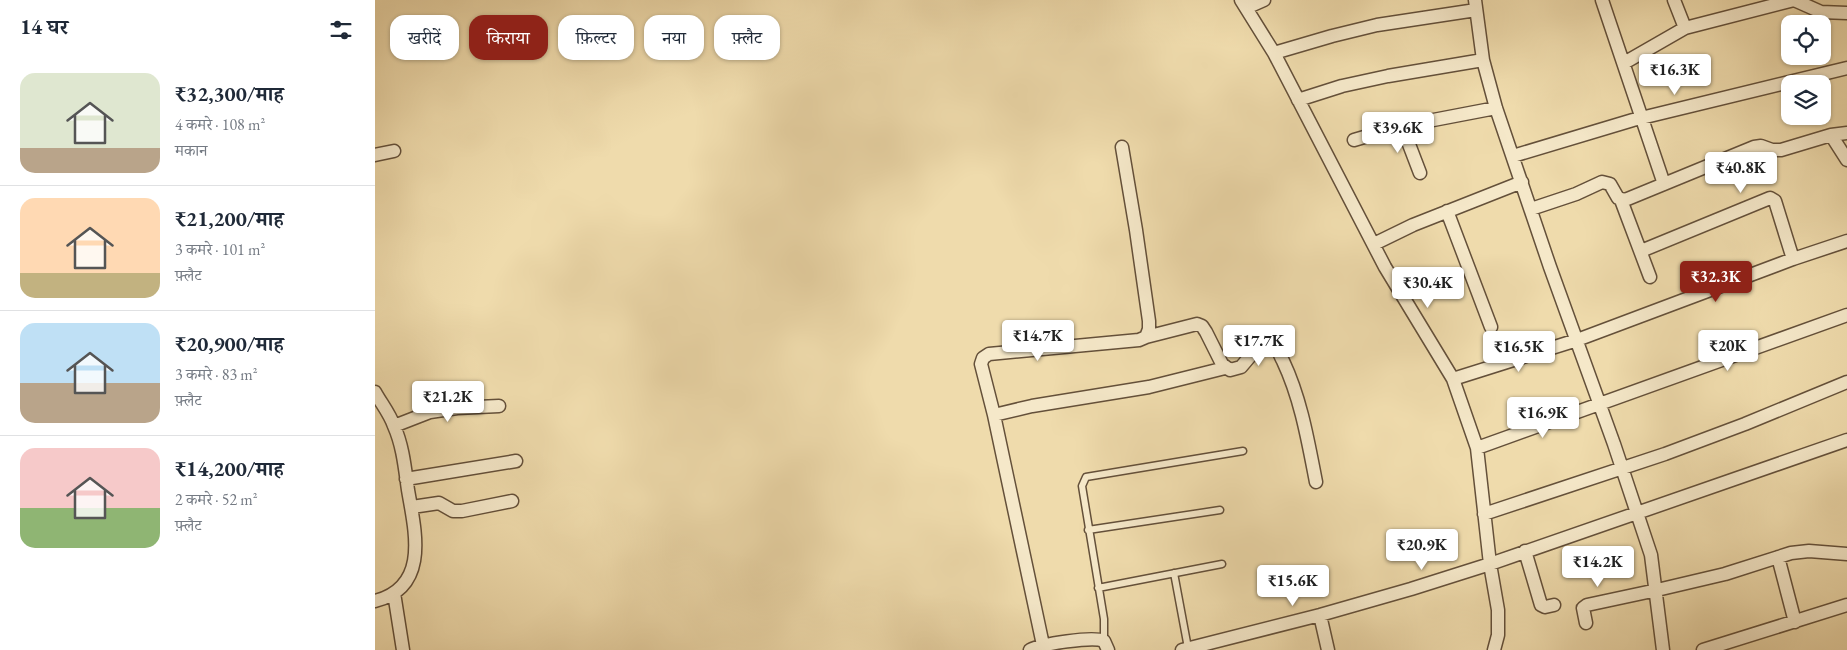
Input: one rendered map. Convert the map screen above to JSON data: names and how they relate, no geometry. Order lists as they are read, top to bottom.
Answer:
{
  "page": {
    "heading": "14 घर",
    "chip": [
      "खरीदें",
      "किराया",
      "फ़िल्टर",
      "नया",
      "फ़्लैट"
    ],
    "price": [
      "₹16.3K",
      "₹39.6K",
      "₹40.8K",
      "₹32.3K",
      "₹30.4K",
      "₹14.7K",
      "₹17.7K",
      "₹20K",
      "₹16.5K",
      "₹21.2K",
      "₹16.9K",
      "₹20.9K",
      "₹14.2K",
      "₹15.6K"
    ],
    "list": [
      {
        "name": "₹32,300/माह",
        "note": "4 कमरे · 108 m² · मकान"
      },
      {
        "name": "₹21,200/माह",
        "note": "3 कमरे · 101 m² · फ़्लैट"
      },
      {
        "name": "₹20,900/माह",
        "note": "3 कमरे · 83 m² · फ़्लैट"
      },
      {
        "name": "₹14,200/माह",
        "note": "2 कमरे · 52 m² · फ़्लैट"
      }
    ]
  }
}
